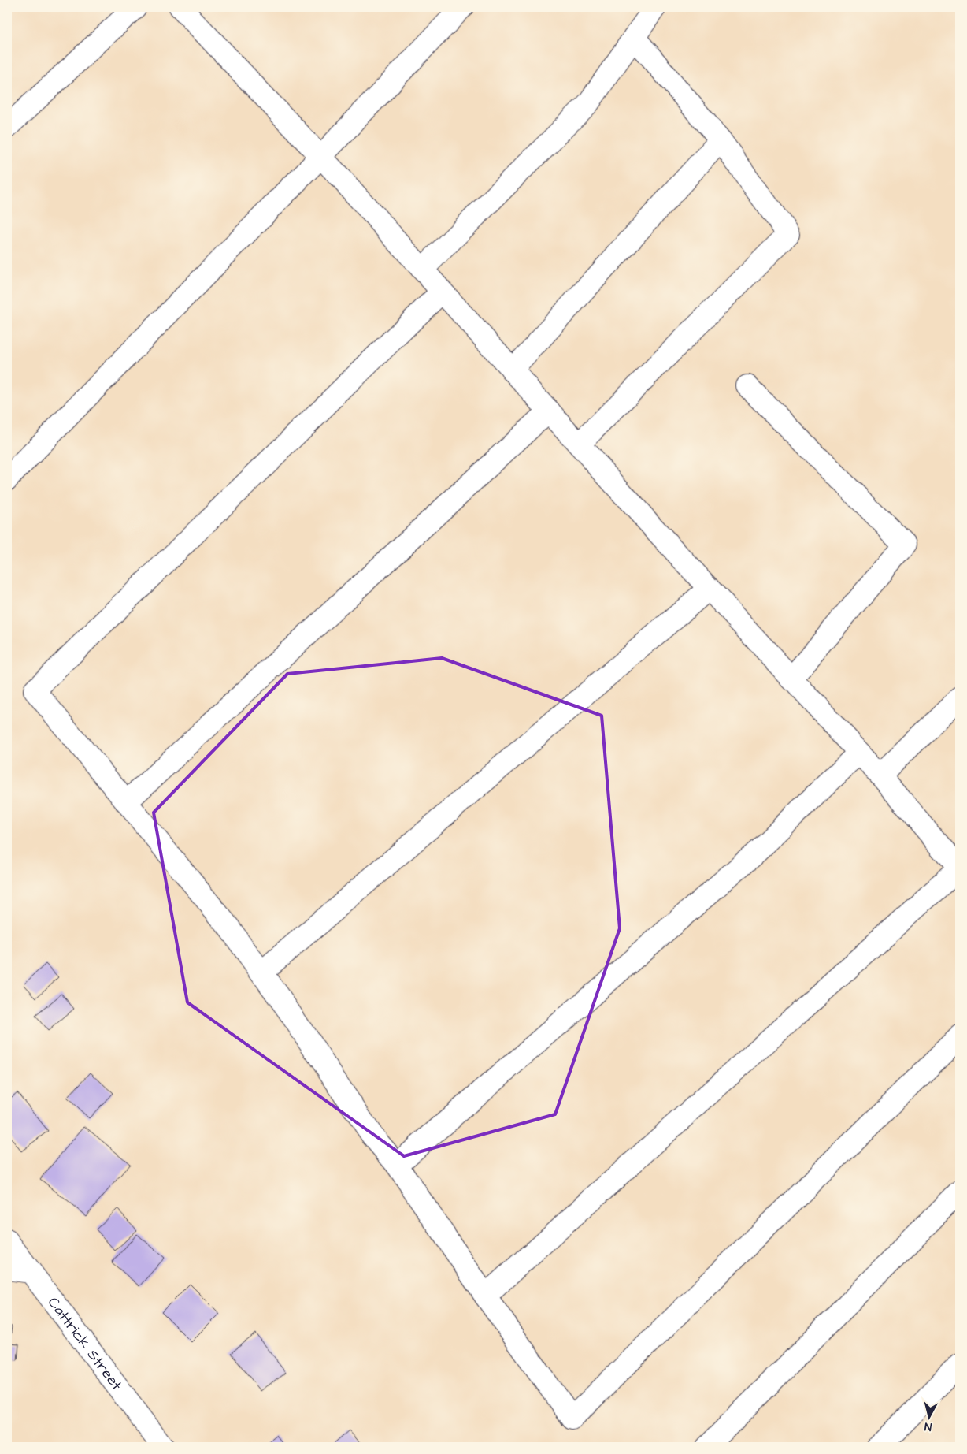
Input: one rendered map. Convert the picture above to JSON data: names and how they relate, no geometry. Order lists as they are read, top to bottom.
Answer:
{
  "streets": {
    "street": ["Cattrick Street"]
  },
  "north": "bottom"
}
